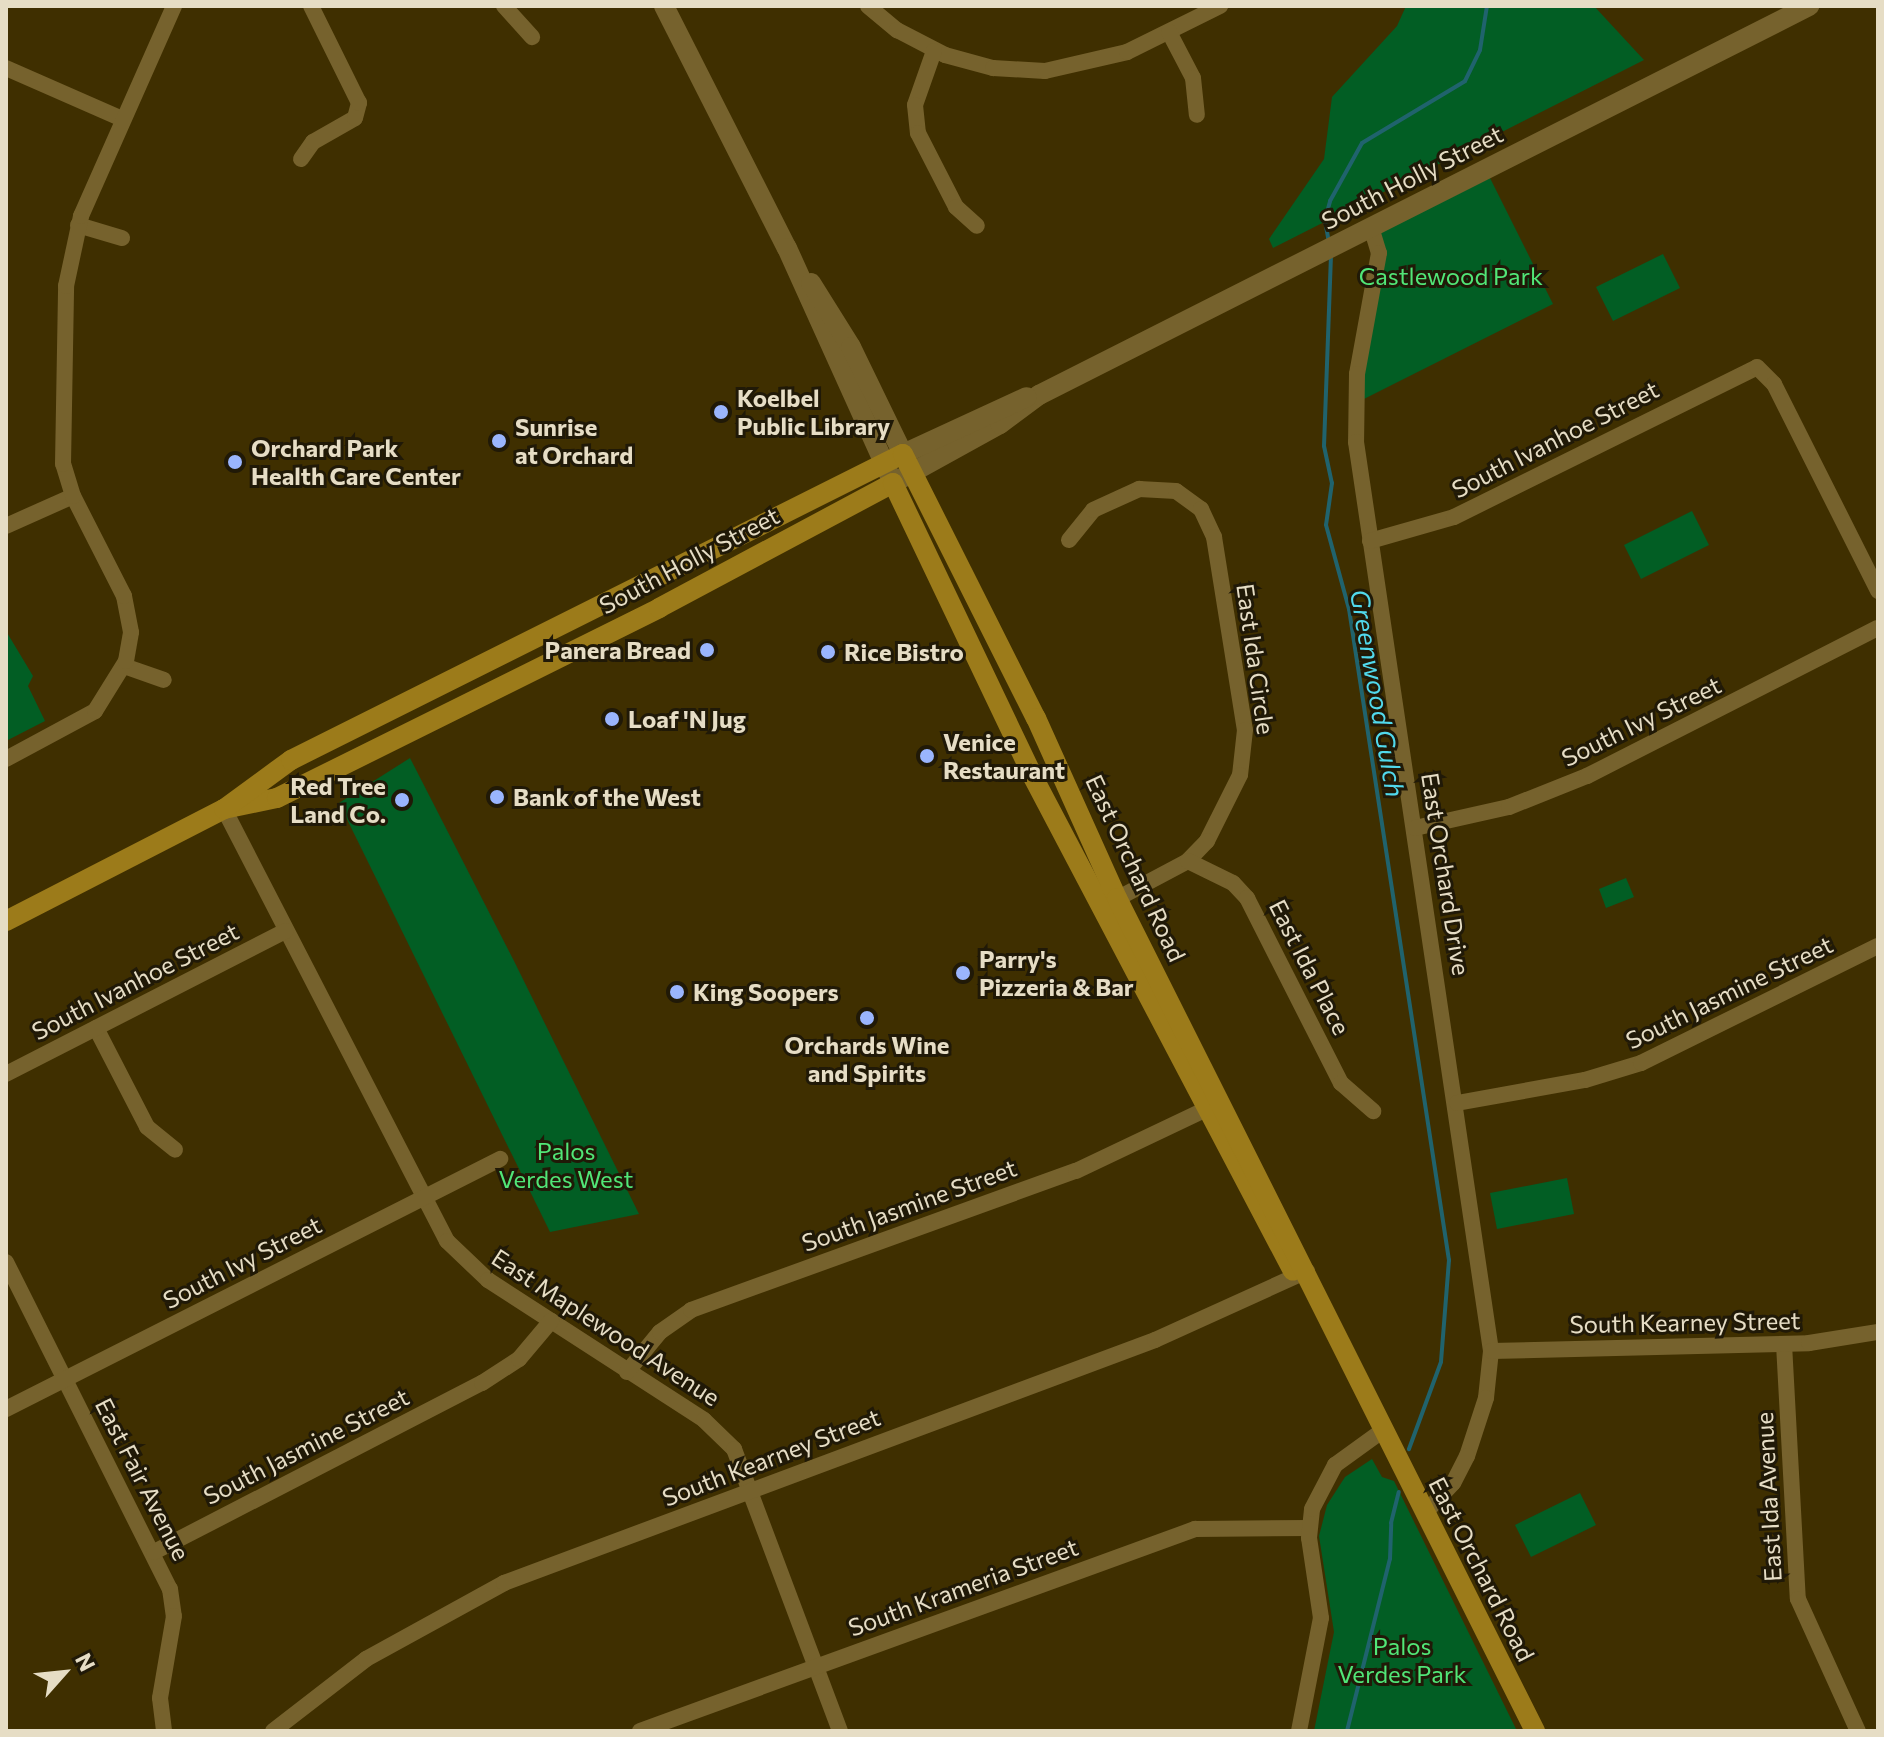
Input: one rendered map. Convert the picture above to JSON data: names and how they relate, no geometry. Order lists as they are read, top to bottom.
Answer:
{
  "streets": {
    "main road": ["South Holly Street", "East Orchard Road"],
    "street": [
      "South Ivanhoe Street",
      "East Ida Circle",
      "South Ivy Street",
      "East Orchard Drive",
      "East Ida Place",
      "South Jasmine Street",
      "South Kearney Street",
      "East Maplewood Avenue",
      "East Fair Avenue",
      "East Ida Avenue",
      "South Krameria Street"
    ]
  },
  "crossings": [
    ["South Holly Street", "East Orchard Road"],
    ["South Holly Street", "East Orchard Drive"],
    ["South Holly Street", "East Maplewood Avenue"],
    ["South Ivanhoe Street", "East Orchard Drive"],
    ["South Ivanhoe Street", "East Maplewood Avenue"],
    ["East Ida Circle", "East Orchard Road"],
    ["East Ida Circle", "East Ida Place"],
    ["South Ivy Street", "East Orchard Drive"],
    ["South Ivy Street", "East Maplewood Avenue"],
    ["South Ivy Street", "East Fair Avenue"],
    ["East Orchard Road", "East Orchard Drive"],
    ["East Orchard Road", "South Jasmine Street"],
    ["East Orchard Road", "South Kearney Street"],
    ["East Orchard Drive", "South Jasmine Street"],
    ["East Orchard Drive", "South Kearney Street"],
    ["South Jasmine Street", "East Maplewood Avenue"],
    ["South Jasmine Street", "East Fair Avenue"],
    ["South Kearney Street", "East Maplewood Avenue"],
    ["South Kearney Street", "East Ida Avenue"],
    ["East Maplewood Avenue", "South Krameria Street"]
  ],
  "water": ["Greenwood Gulch"],
  "parks": ["Castlewood Park", "Palos Verdes West", "Palos Verdes Park"],
  "places": [
    "Koelbel Public Library",
    "Sunrise at Orchard",
    "Orchard Park Health Care Center",
    "Panera Bread",
    "Rice Bistro",
    "Loaf 'N Jug",
    "Venice Restaurant",
    "Bank of the West",
    "Red Tree Land Co.",
    "Parry's Pizzeria & Bar",
    "King Soopers",
    "Orchards Wine and Spirits"
  ],
  "north": "top right"
}
